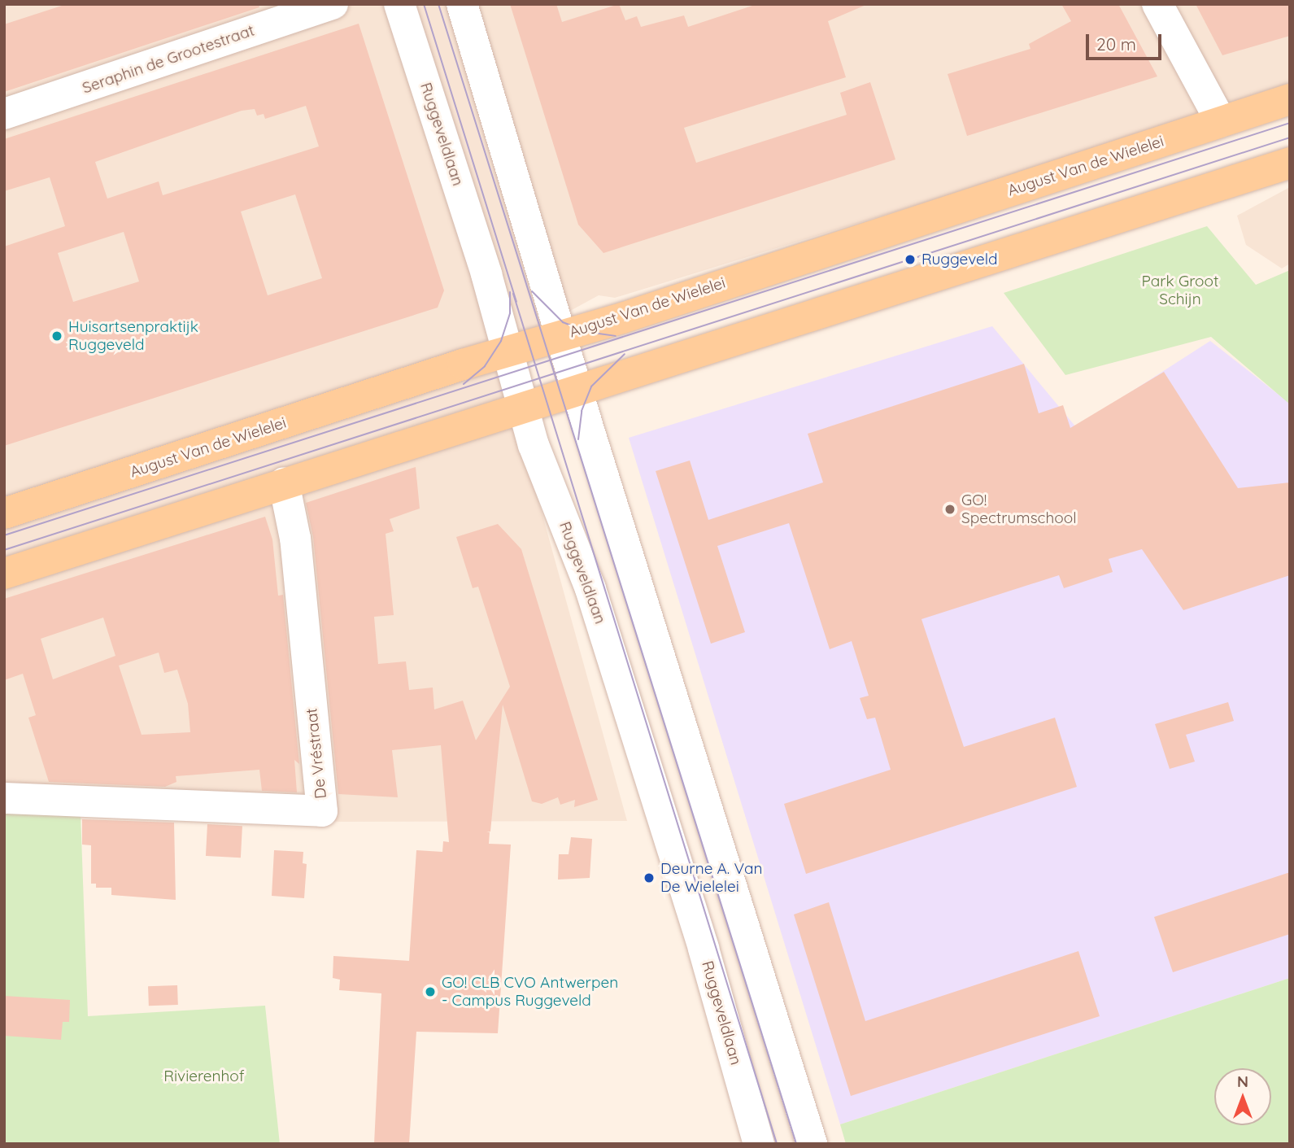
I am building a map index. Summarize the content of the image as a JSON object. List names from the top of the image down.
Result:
{
  "streets": {
    "main road": ["August Van de Wielelei"],
    "street": ["Seraphin de Grootestraat", "Ruggeveldlaan", "De Vréstraat"]
  },
  "crossings": [
    ["Ruggeveldlaan", "August Van de Wielelei"]
  ],
  "parks": ["Park Groot Schijn", "Rivierenhof"],
  "places": [
    "Ruggeveld",
    "Huisartsenpraktijk Ruggeveld",
    "GO! Spectrumschool",
    "Deurne A. Van De Wielelei",
    "GO! CLB CVO Antwerpen - Campus Ruggeveld"
  ],
  "scale_bar": "20 m",
  "north": "top"
}
